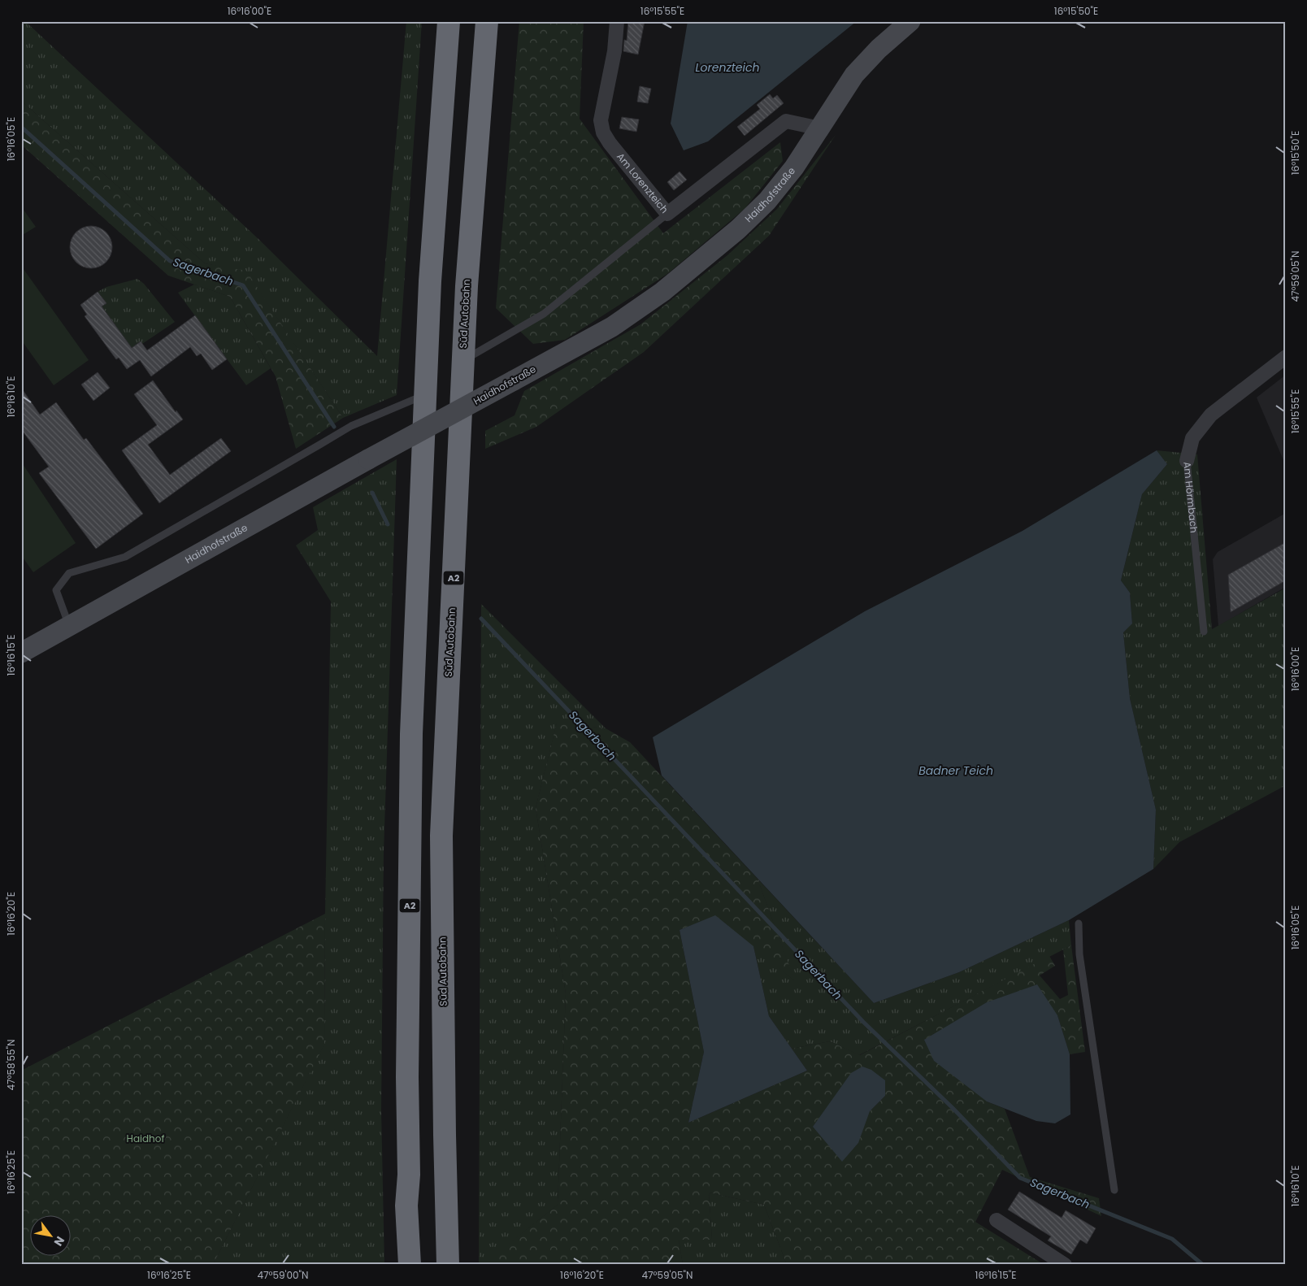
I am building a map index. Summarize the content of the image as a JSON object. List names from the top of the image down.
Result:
{
  "streets": {
    "highway": ["Süd Autobahn", "A2"],
    "street": ["Am Lorenzteich", "Haidhofstraße", "Am Hörmbach"]
  },
  "crossings": [
    ["Am Lorenzteich", "Haidhofstraße"]
  ],
  "water": ["Lorenzteich", "Sagerbach", "Badner Teich"],
  "parks": ["Haidhof"],
  "north": "bottom right",
  "coordinates": [
    "16°16'00\"E",
    "16°15'55\"E",
    "16°15'50\"E",
    "16°16'05\"E",
    "47°59'05\"N",
    "16°16'10\"E",
    "16°16'15\"E",
    "16°16'20\"E",
    "47°58'55\"N",
    "16°16'25\"E",
    "47°59'00\"N"
  ]
}
